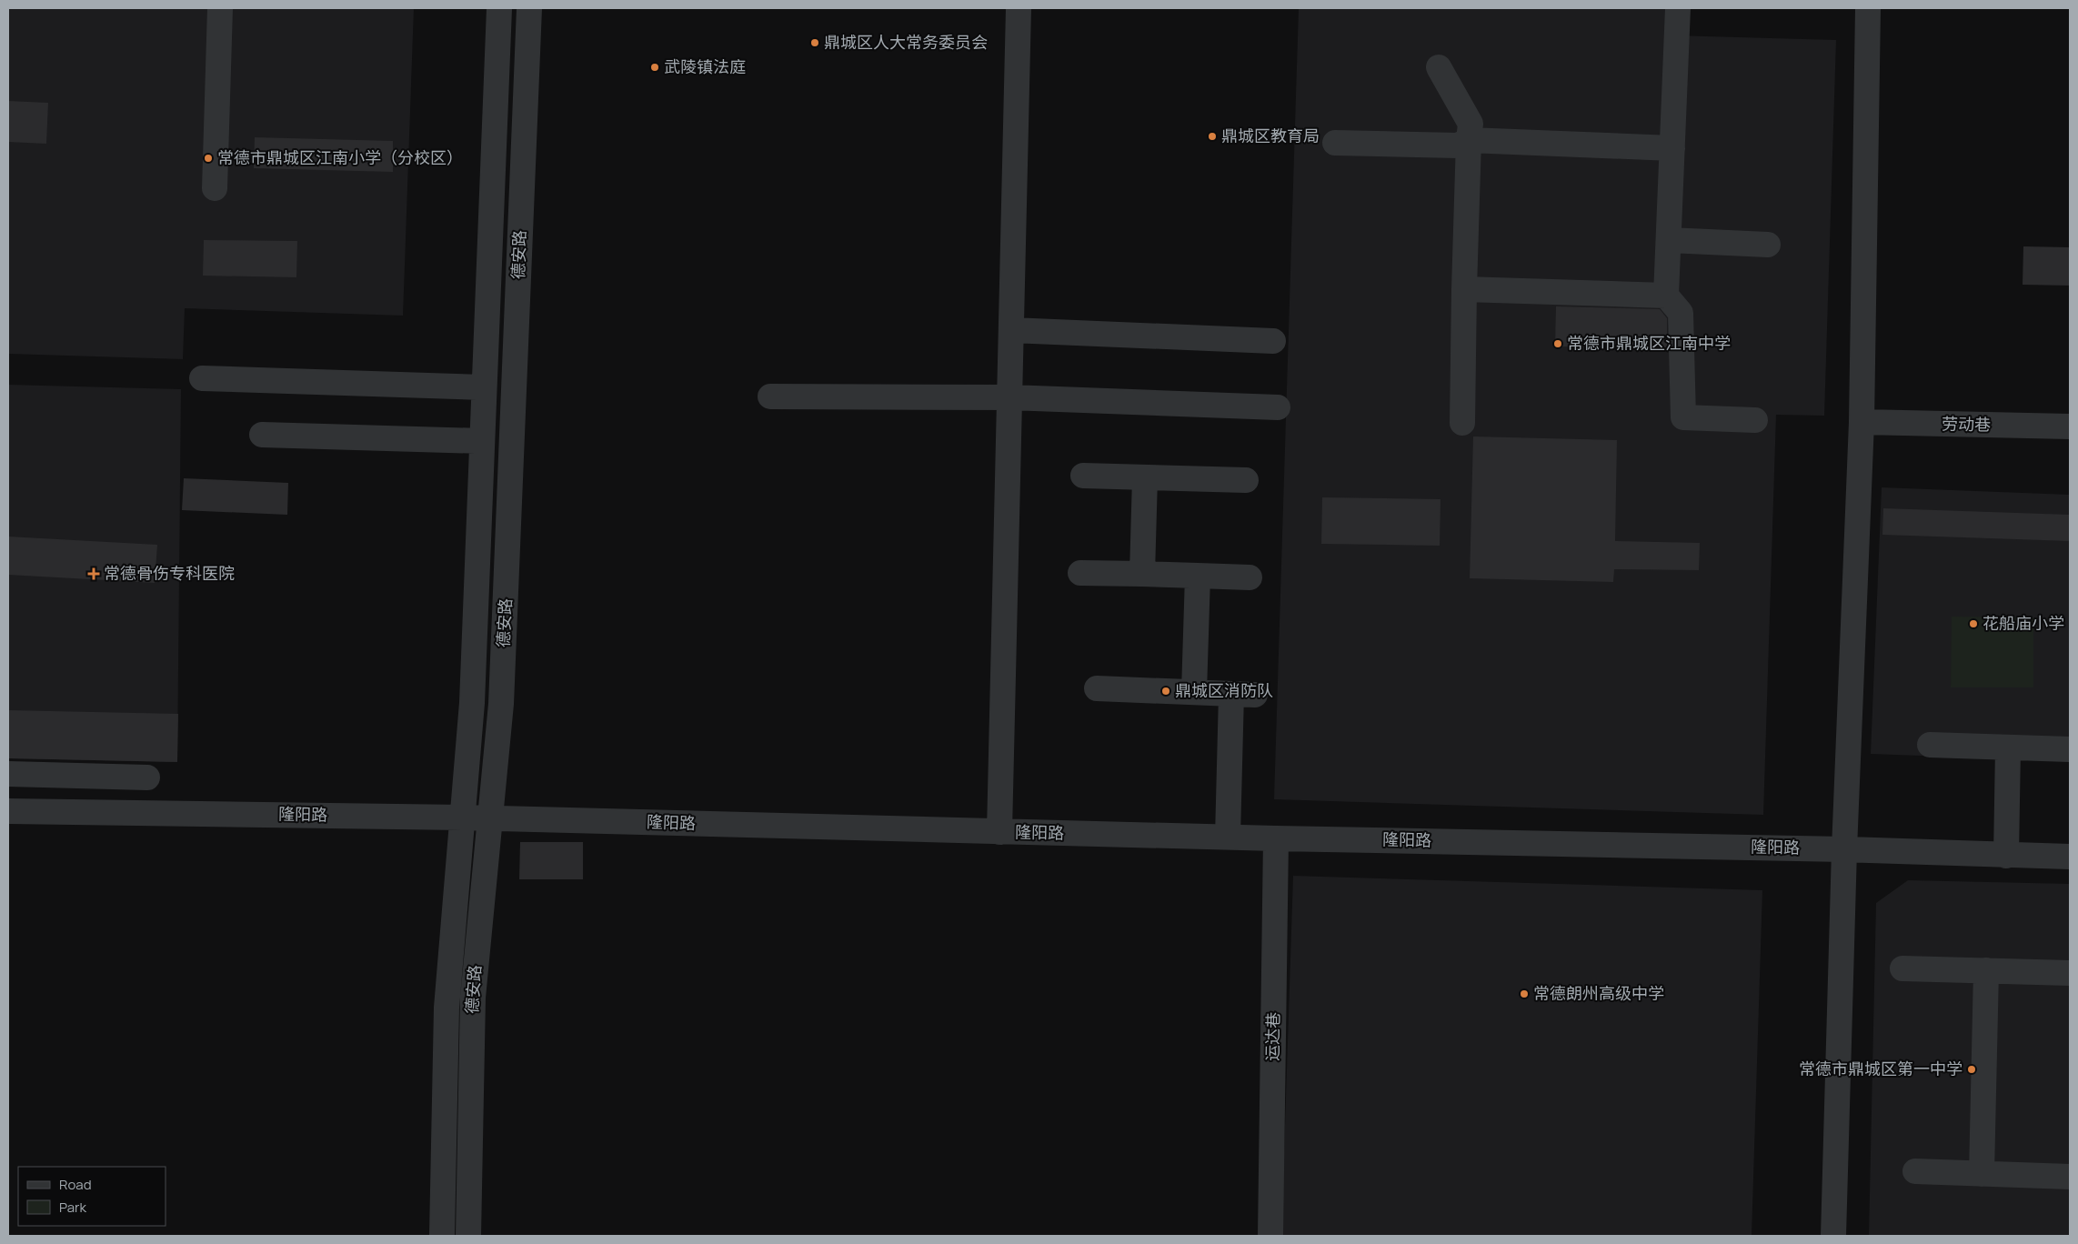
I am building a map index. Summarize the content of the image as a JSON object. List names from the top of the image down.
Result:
{
  "streets": {
    "street": [
      "德安路",
      "劳动巷",
      "隆阳路",
      "运达巷"
    ]
  },
  "crossings": [
    ["德安路", "隆阳路"],
    ["隆阳路", "运达巷"]
  ],
  "places": {
    "other": [
      "鼎城区人大常务委员会",
      "武陵镇法庭",
      "鼎城区教育局",
      "常德市鼎城区江南小学（分校区）",
      "常德市鼎城区江南中学",
      "花船庙小学",
      "鼎城区消防队",
      "常德朗州高级中学",
      "常德市鼎城区第一中学"
    ],
    "health": ["常德骨伤专科医院"]
  },
  "legend": ["Road", "Park"]
}
